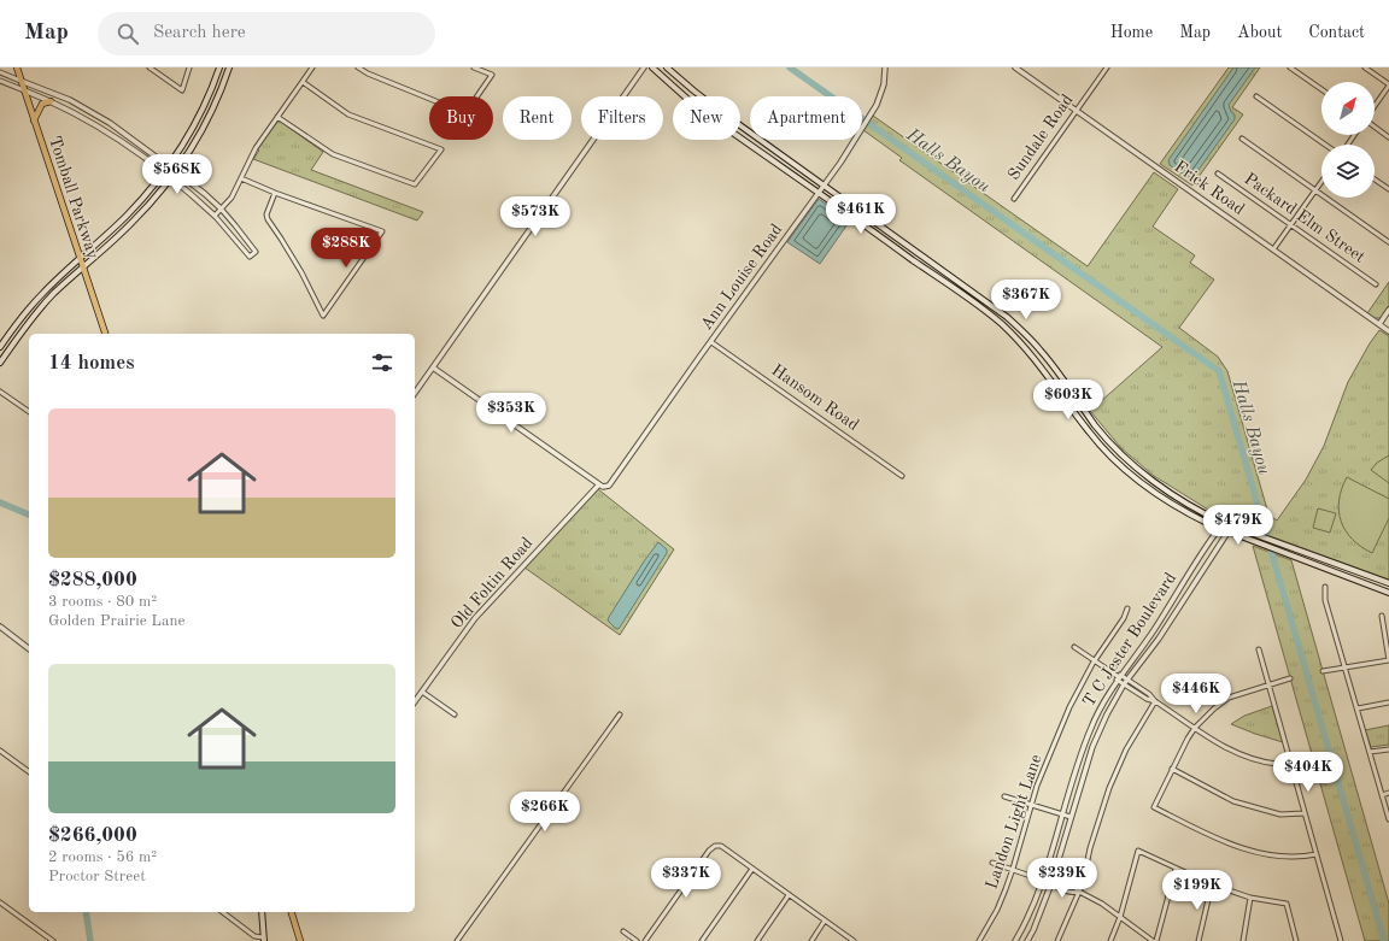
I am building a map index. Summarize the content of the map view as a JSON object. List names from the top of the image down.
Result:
{
  "streets": {
    "main road": ["Tomball Parkway"],
    "street": [
      "Sundale Road",
      "Frick Road",
      "Packard Elm Street",
      "Ann Louise Road",
      "Hansom Road",
      "Old Foltin Road",
      "T C Jester Boulevard",
      "Landon Light Lane"
    ]
  },
  "crossings": [
    ["Sundale Road", "Frick Road"],
    ["Ann Louise Road", "Hansom Road"],
    ["Ann Louise Road", "Old Foltin Road"]
  ],
  "water": ["Halls Bayou"],
  "north": "top right",
  "page": {
    "header": "Map",
    "search": "Search here",
    "nav": [
      "Home",
      "Map",
      "About",
      "Contact"
    ],
    "chip": [
      "Buy",
      "Rent",
      "Filters",
      "New",
      "Apartment"
    ],
    "price": [
      "$568K",
      "$461K",
      "$573K",
      "$288K",
      "$367K",
      "$603K",
      "$353K",
      "$479K",
      "$446K",
      "$404K",
      "$266K",
      "$337K",
      "$239K",
      "$199K"
    ],
    "heading": "14 homes",
    "list": [
      {
        "name": "$288,000",
        "note": "3 rooms · 80 m² · Golden Prairie Lane"
      },
      {
        "name": "$266,000",
        "note": "2 rooms · 56 m² · Proctor Street"
      }
    ]
  }
}
